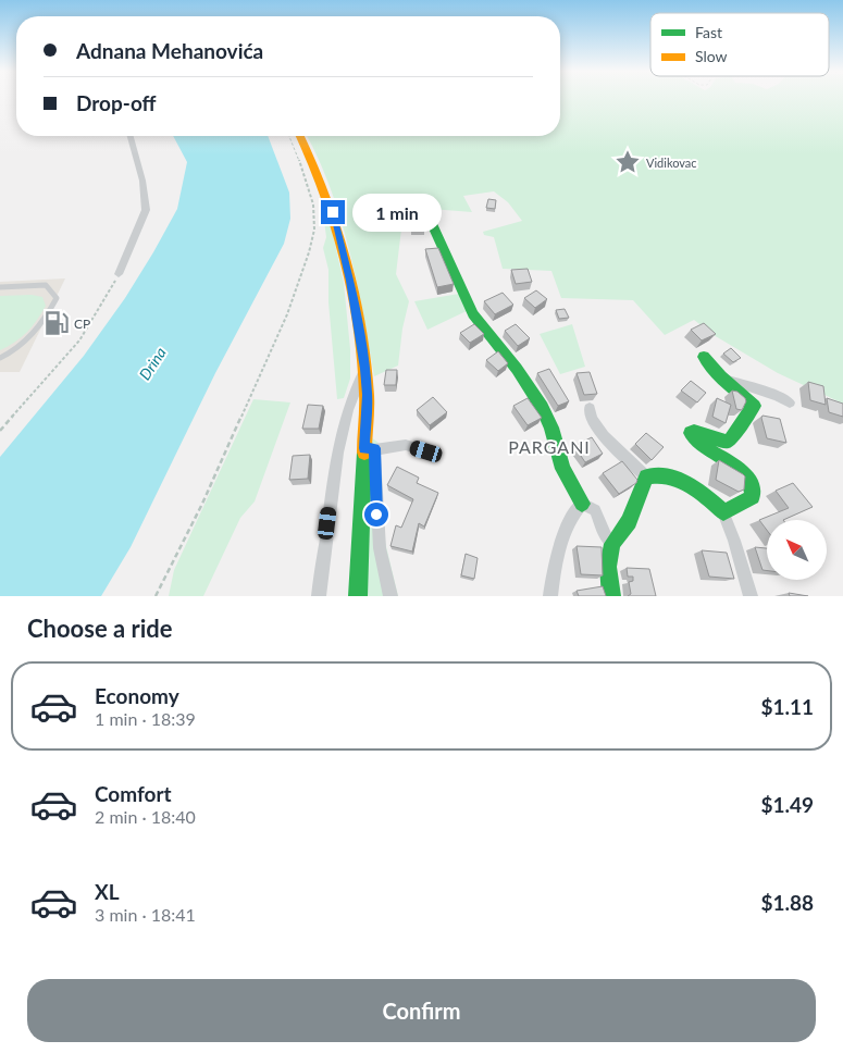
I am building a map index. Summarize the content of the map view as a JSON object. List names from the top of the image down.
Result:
{
  "districts": ["PARGANI"],
  "water": ["Drina"],
  "places": {
    "place": ["Vidikovac"],
    "fuel station": ["CP"]
  },
  "legend": ["Fast", "Slow"],
  "north": "top left",
  "page": {
    "banner": ["Adnana Mehanovića", "Drop-off"],
    "bubble": "1 min",
    "heading": "Choose a ride",
    "list": [
      {
        "name": "Economy",
        "note": "1 min · 18:39",
        "value": "$1.11"
      },
      {
        "name": "Comfort",
        "note": "2 min · 18:40",
        "value": "$1.49"
      },
      {
        "name": "XL",
        "note": "3 min · 18:41",
        "value": "$1.88"
      }
    ],
    "buttons": "Confirm"
  }
}
